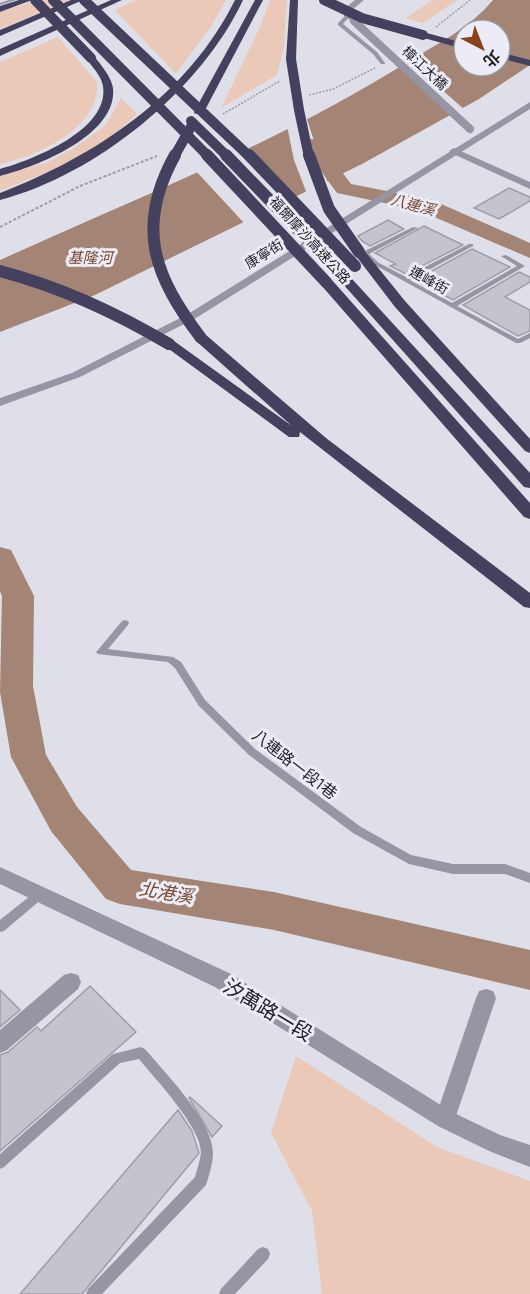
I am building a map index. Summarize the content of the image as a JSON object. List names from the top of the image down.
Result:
{
  "streets": {
    "highway": ["福爾摩沙高速公路"],
    "street": ["樟江大橋", "康寧街", "汐萬路一段"],
    "lane": ["連峰街", "八連路一段1巷"]
  },
  "crossings": [
    ["樟江大橋", "康寧街"],
    ["康寧街", "連峰街"]
  ],
  "water": ["八連溪", "基隆河", "北港溪"],
  "north": "bottom right"
}
